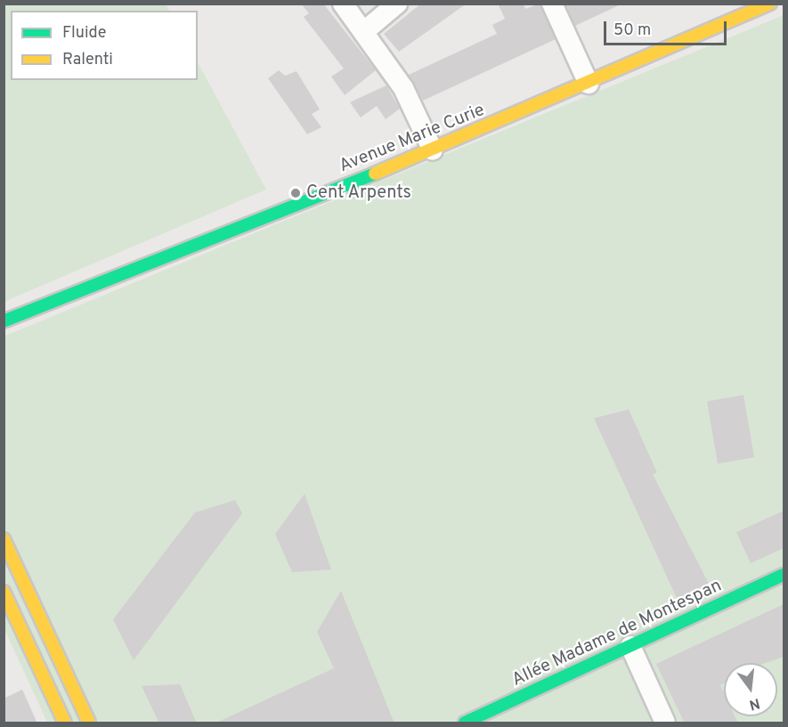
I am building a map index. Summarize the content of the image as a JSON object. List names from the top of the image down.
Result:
{
  "streets": {
    "main road": ["Avenue Marie Curie", "Allée Madame de Montespan"]
  },
  "places": ["Cent Arpents"],
  "legend": ["Fluide", "Ralenti"],
  "scale_bar": "50 m",
  "north": "bottom"
}
